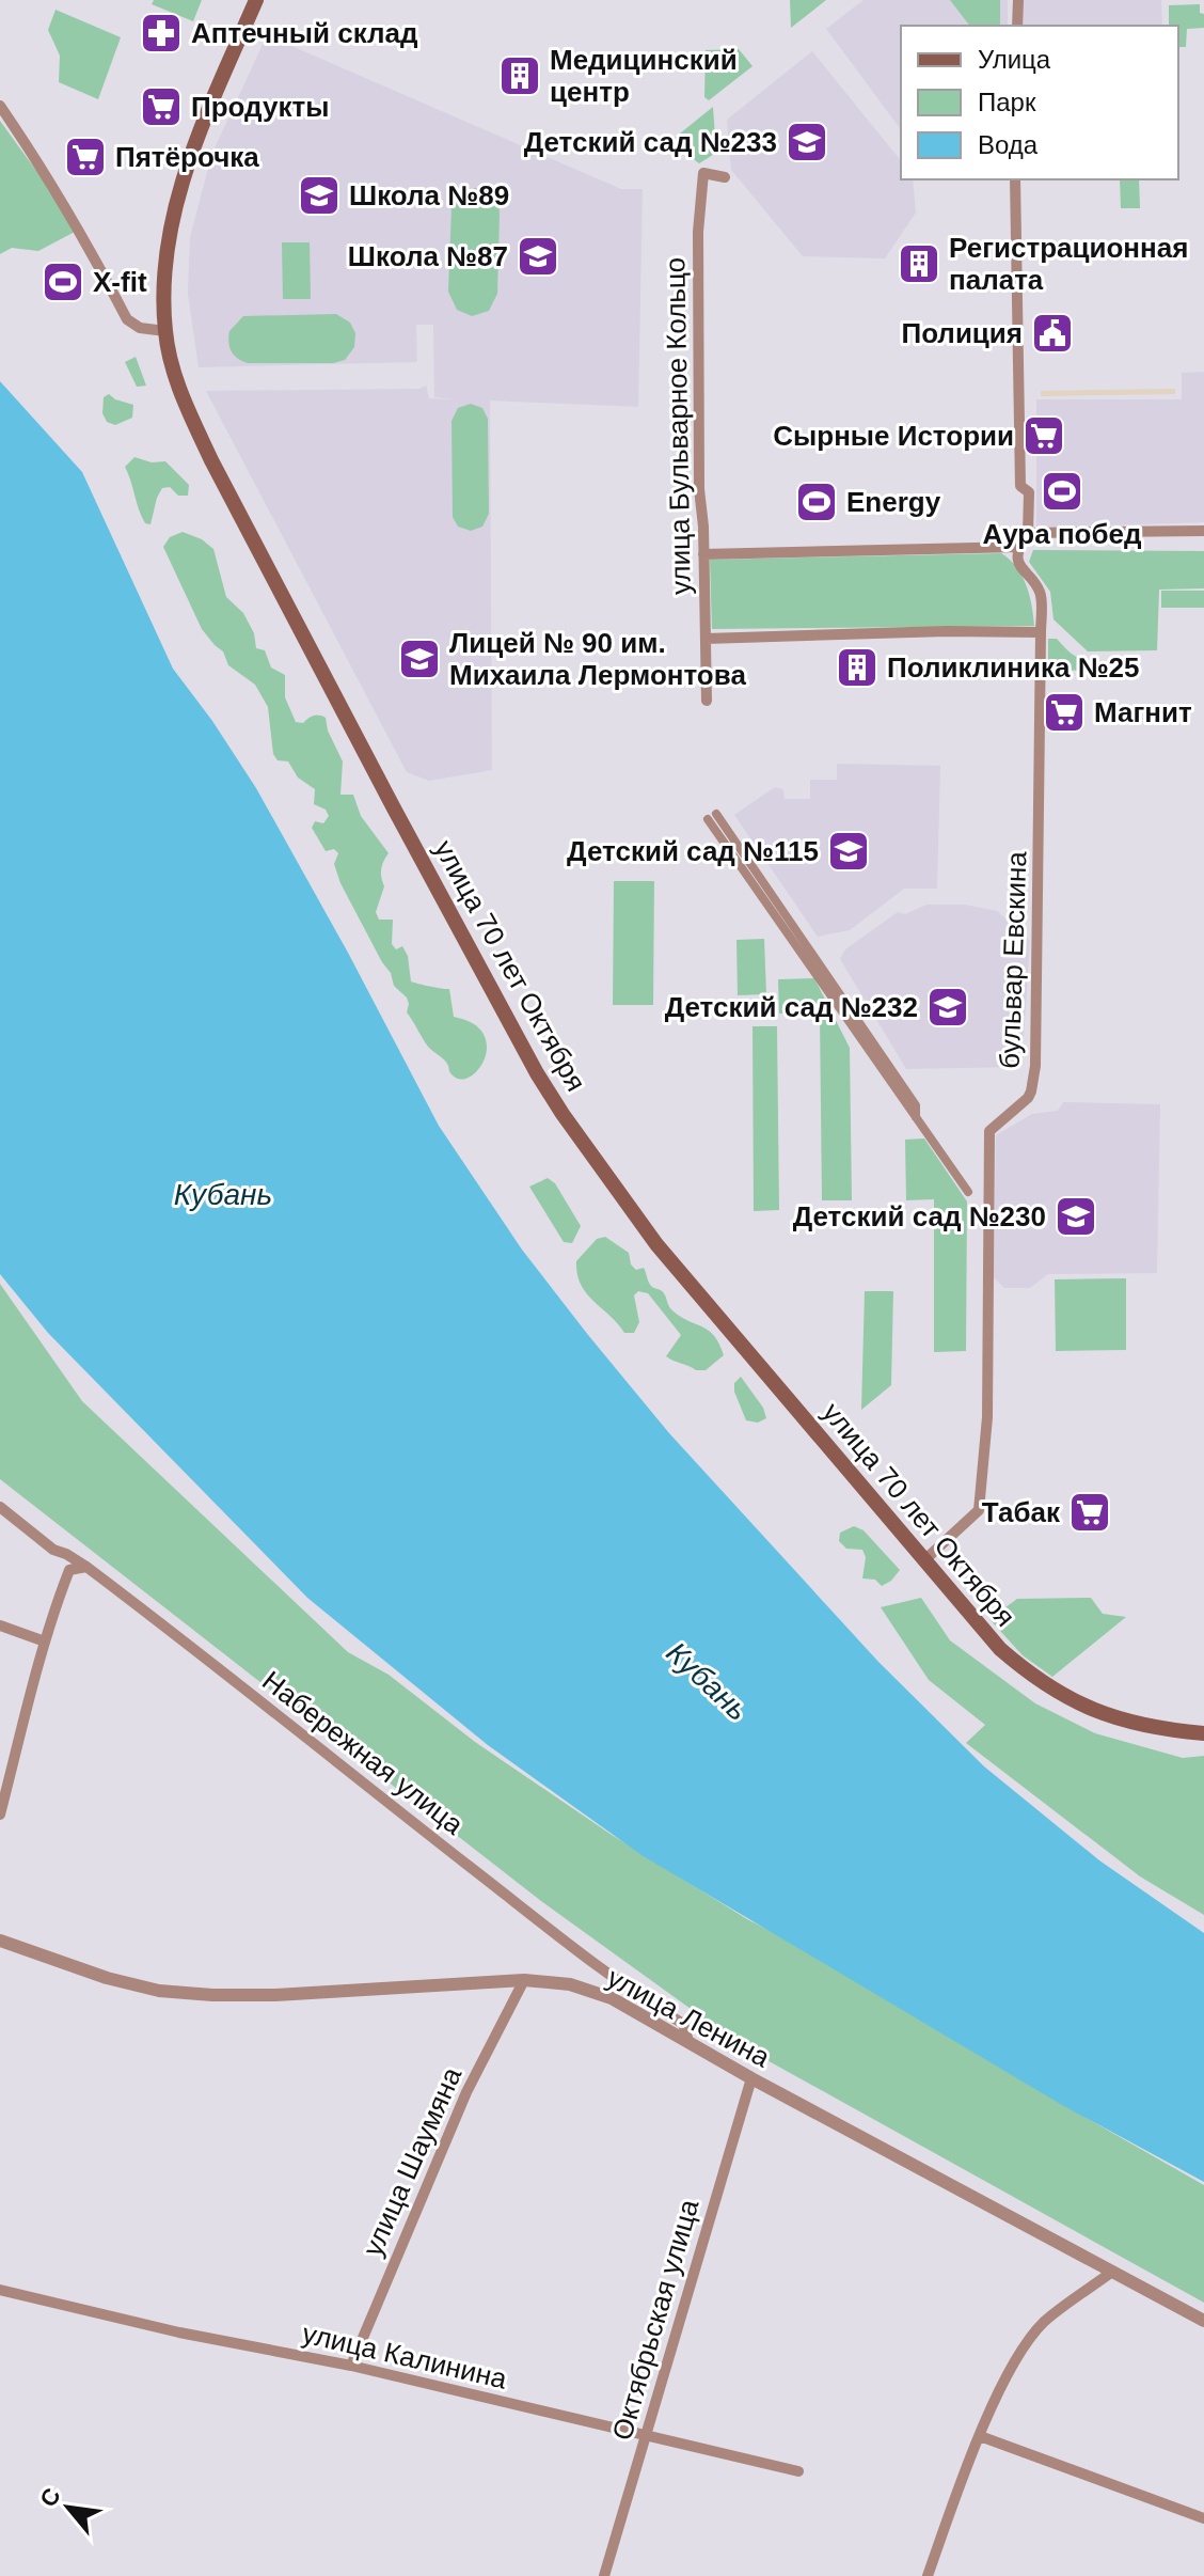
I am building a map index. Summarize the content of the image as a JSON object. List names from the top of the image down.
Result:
{
  "streets": {
    "main road": ["улица 70 лет Октября"],
    "street": [
      "улица Бульварное Кольцо",
      "бульвар Евскина",
      "Набережная улица",
      "улица Ленина",
      "улица Шаумяна",
      "Октябрьская улица",
      "улица Калинина"
    ]
  },
  "crossings": [
    ["бульвар Евскина", "улица 70 лет Октября"],
    ["Набережная улица", "улица Ленина"],
    ["улица Ленина", "улица Шаумяна"],
    ["улица Ленина", "Октябрьская улица"],
    ["улица Шаумяна", "улица Калинина"],
    ["Октябрьская улица", "улица Калинина"]
  ],
  "water": ["Кубань"],
  "places": {
    "pharmacy": ["Аптечный склад"],
    "building": ["Медицинский центр", "Регистрационная палата", "Поликлиника №25"],
    "supermarket": [
      "Продукты",
      "Пятёрочка",
      "Сырные Истории",
      "Магнит",
      "Табак"
    ],
    "school or university": [
      "Детский сад №233",
      "Школа №89",
      "Школа №87",
      "Лицей № 90 им. Михаила Лермонтова",
      "Детский сад №115",
      "Детский сад №232",
      "Детский сад №230"
    ],
    "sports": ["X-fit", "Аура побед", "Energy"],
    "public building": ["Полиция"]
  },
  "legend": ["Улица", "Парк", "Вода"],
  "north": "top left"
}
